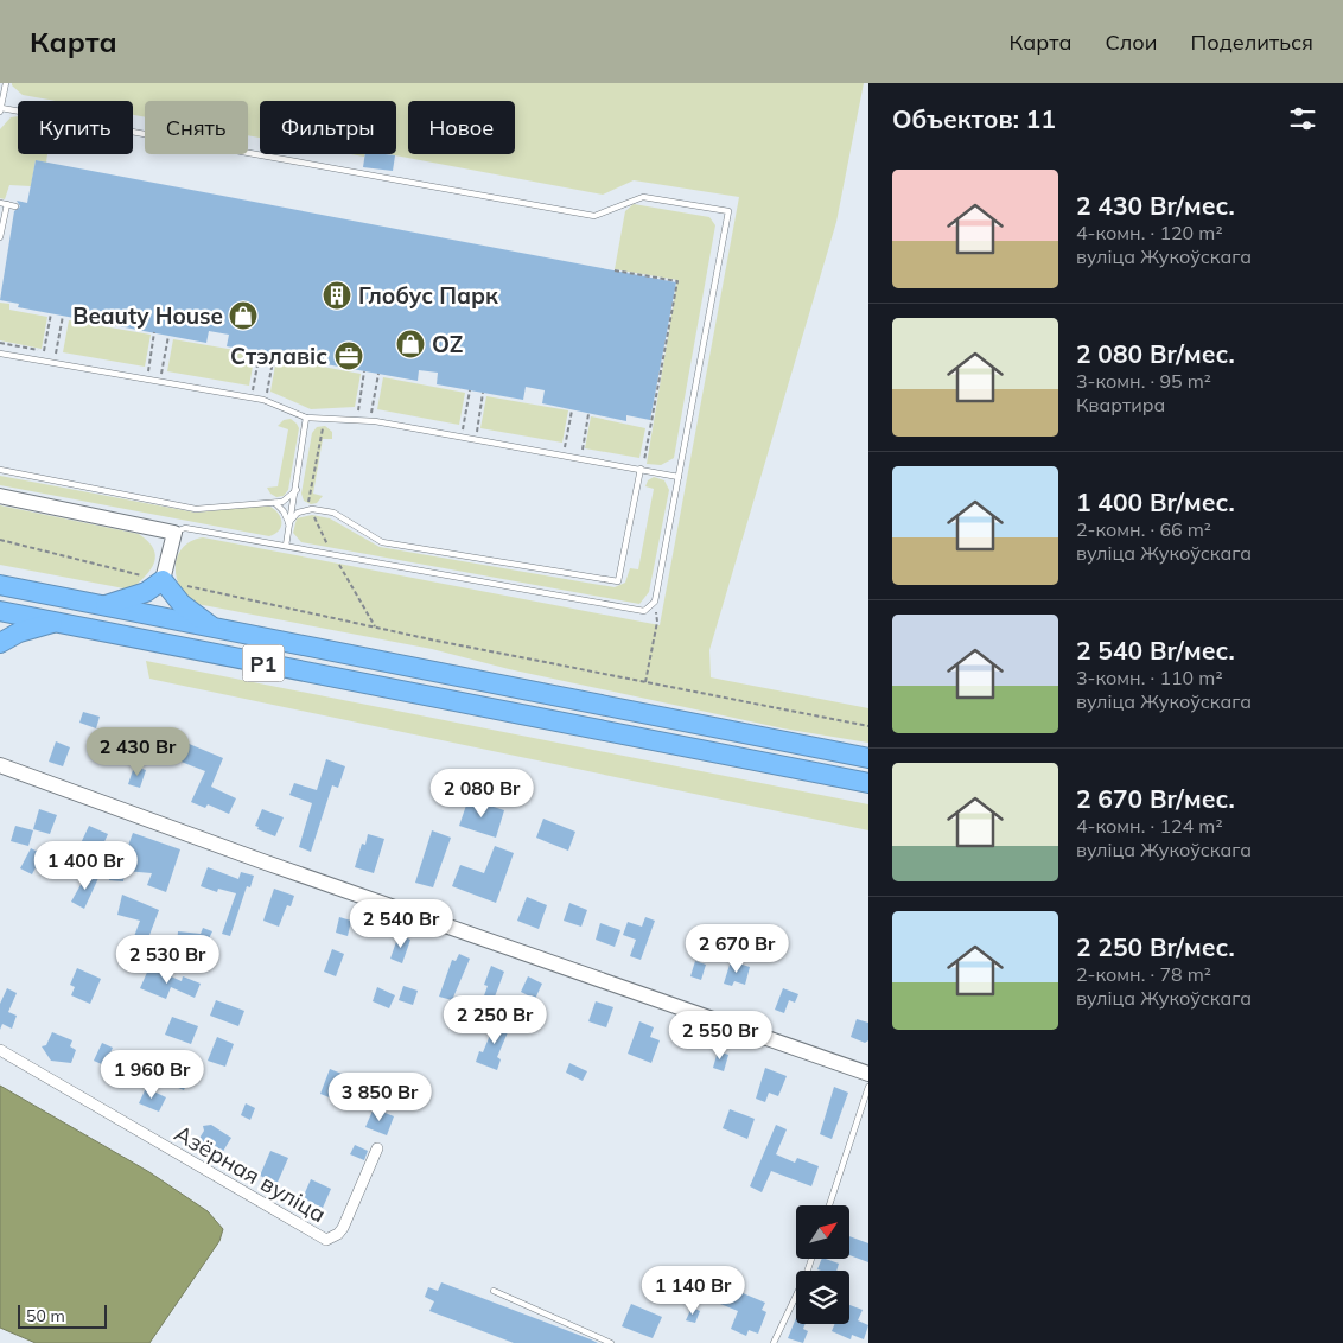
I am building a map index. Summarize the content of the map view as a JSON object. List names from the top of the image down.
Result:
{
  "streets": {
    "highway": ["Р1"],
    "street": ["Азёрная вуліца"]
  },
  "places": {
    "building": ["Глобус Парк"],
    "shop": ["Beauty House", "OZ"],
    "office": ["Стэлавіс"]
  },
  "scale_bar": "50 m",
  "north": "top right",
  "page": {
    "header": "Карта",
    "nav": ["Карта", "Слои", "Поделиться"],
    "heading": "Объектов: 11",
    "chip": [
      "Купить",
      "Снять",
      "Фильтры",
      "Новое"
    ],
    "list": [
      {
        "name": "2 430 Br/мес.",
        "note": "4-комн. · 120 m² · вуліца Жукоўскага"
      },
      {
        "name": "2 080 Br/мес.",
        "note": "3-комн. · 95 m² · Квартира"
      },
      {
        "name": "1 400 Br/мес.",
        "note": "2-комн. · 66 m² · вуліца Жукоўскага"
      },
      {
        "name": "2 540 Br/мес.",
        "note": "3-комн. · 110 m² · вуліца Жукоўскага"
      },
      {
        "name": "2 670 Br/мес.",
        "note": "4-комн. · 124 m² · вуліца Жукоўскага"
      },
      {
        "name": "2 250 Br/мес.",
        "note": "2-комн. · 78 m² · вуліца Жукоўскага"
      }
    ],
    "price": [
      "2 430 Br",
      "2 080 Br",
      "1 400 Br",
      "2 540 Br",
      "2 670 Br",
      "2 530 Br",
      "2 250 Br",
      "2 550 Br",
      "1 960 Br",
      "3 850 Br",
      "1 140 Br"
    ],
    "scale": "50 m"
  }
}
